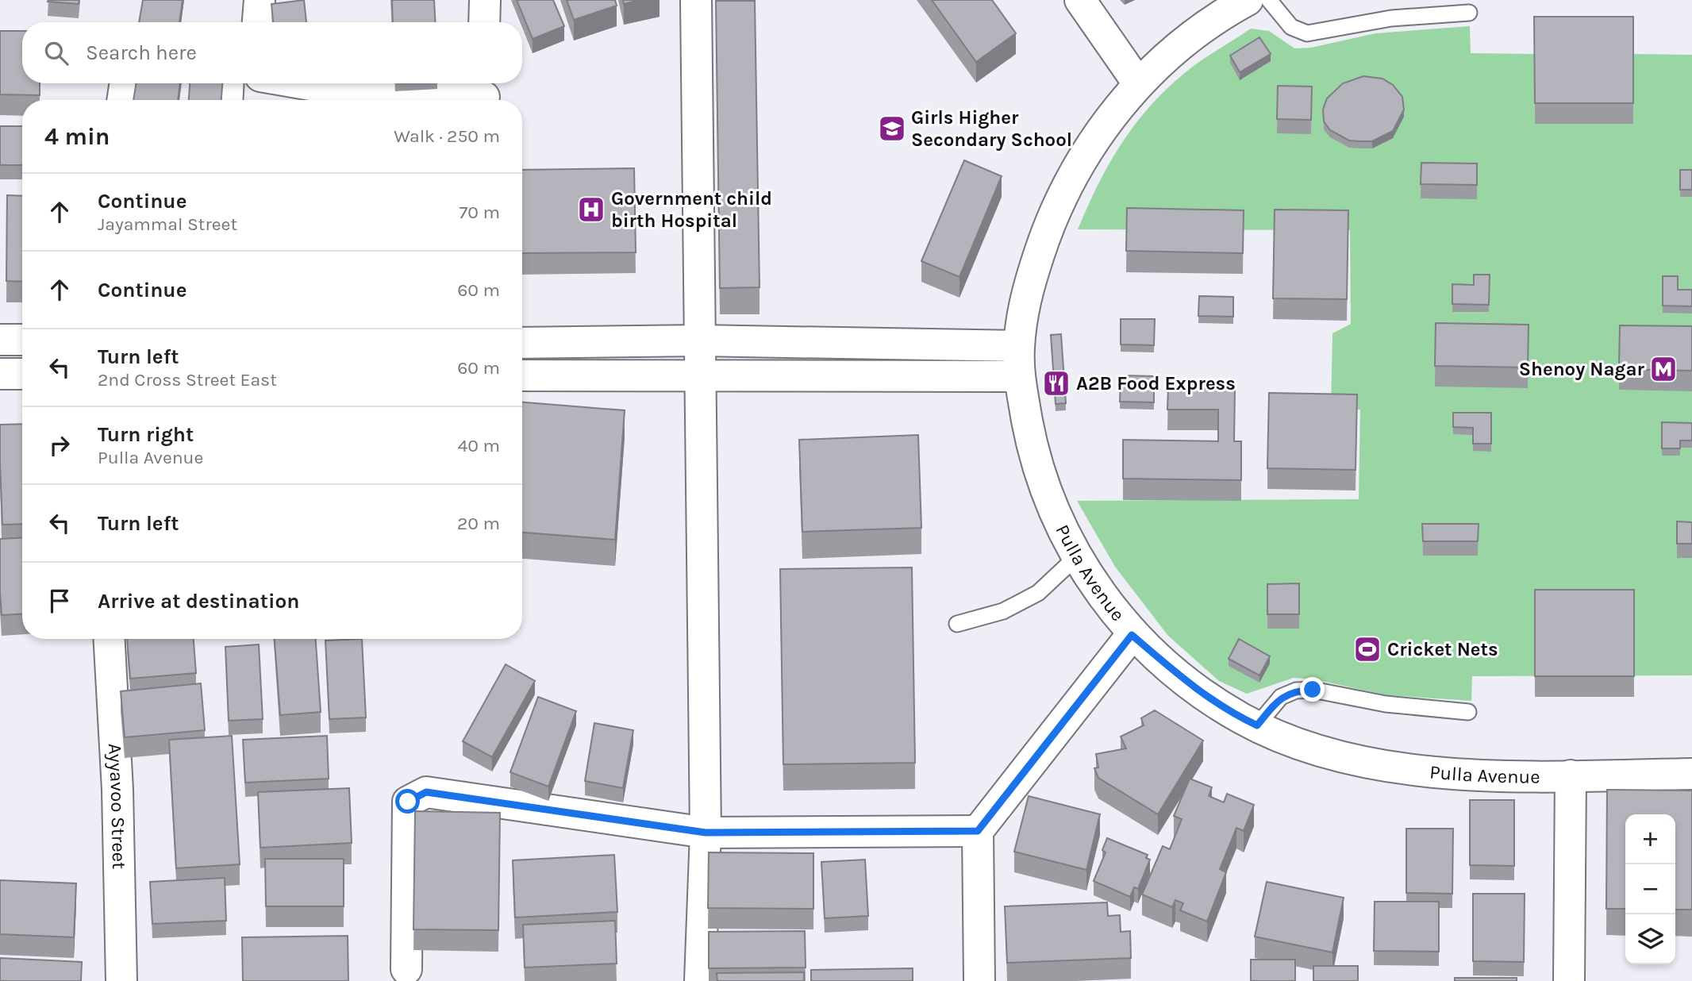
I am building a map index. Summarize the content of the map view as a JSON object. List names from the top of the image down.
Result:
{
  "streets": {
    "street": ["Pulla Avenue", "Ayyavoo Street"]
  },
  "places": {
    "school or university": ["Girls Higher Secondary School"],
    "hospital": ["Government child birth Hospital"],
    "metro station": ["Shenoy Nagar"],
    "restaurant": ["A2B Food Express"],
    "sports": ["Cricket Nets"]
  },
  "page": {
    "search": "Search here",
    "heading": ["4 min", "Walk · 250 m"],
    "list": [
      ["Continue", "Jayammal Street", "70 m"],
      ["Continue", "60 m"],
      ["Turn left", "2nd Cross Street East", "60 m"],
      ["Turn right", "Pulla Avenue", "40 m"],
      ["Turn left", "20 m"],
      "Arrive at destination"
    ],
    "map_buttons": ["+", "−"]
  }
}
